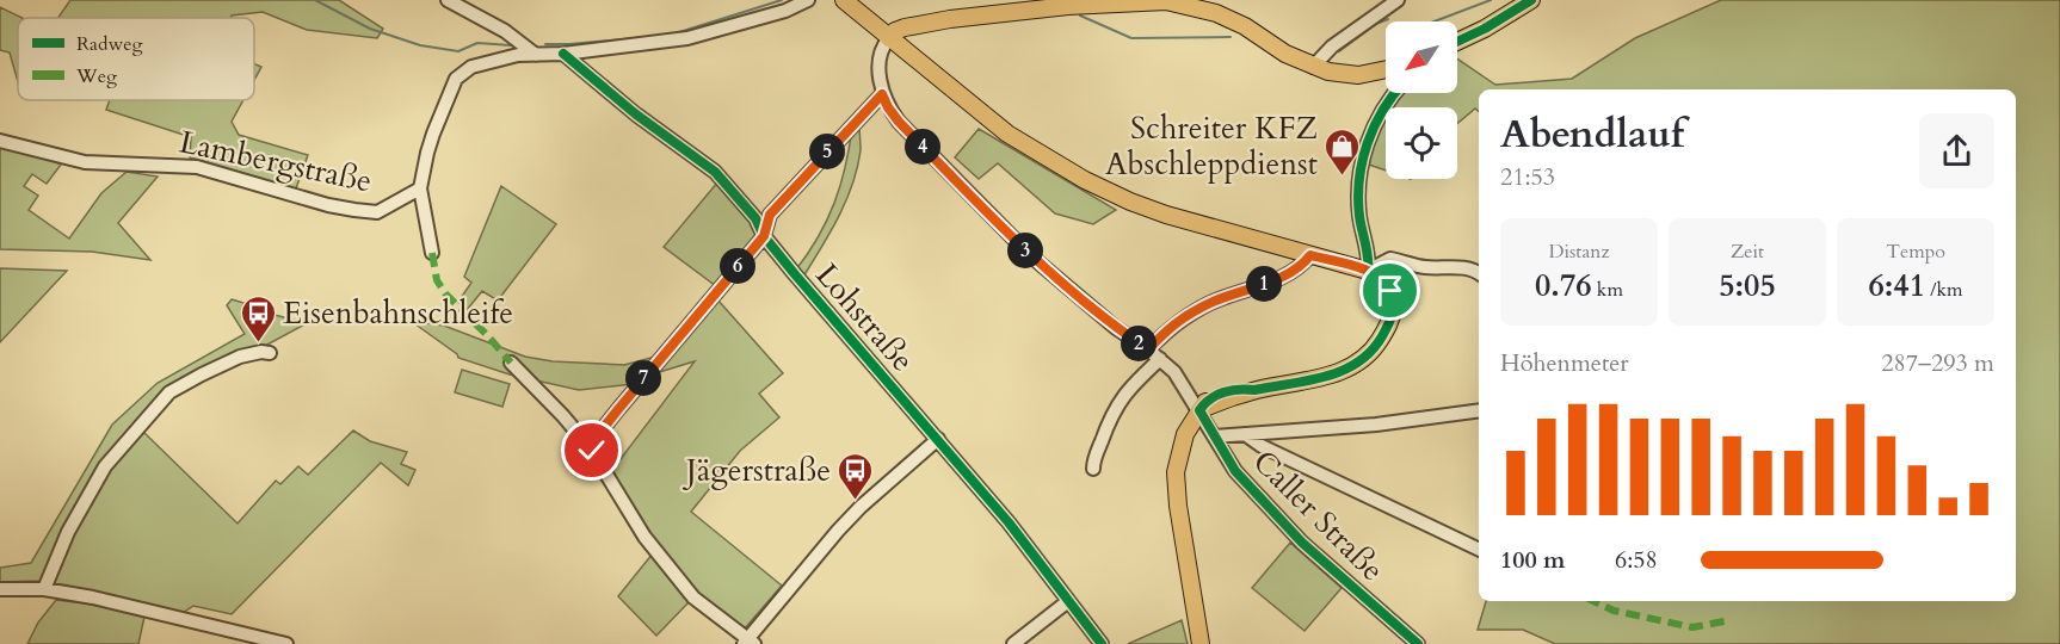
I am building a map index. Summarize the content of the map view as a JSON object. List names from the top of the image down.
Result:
{
  "streets": {
    "street": ["Lambergstraße", "Lohstraße", "Caller Straße"]
  },
  "places": {
    "shop": ["Schreiter KFZ Abschleppdienst"],
    "bus stop": ["Eisenbahnschleife", "Jägerstraße"]
  },
  "legend": ["Radweg", "Weg"],
  "north": "bottom left",
  "page": {
    "heading": ["Abendlauf", "21:53"],
    "pins": [
      "4",
      "5",
      "3",
      "6",
      "1",
      "2",
      "7"
    ],
    "stats": [
      ["Distanz", "0.76 km"],
      ["Zeit", "5:05"],
      ["Tempo", "6:41 /km"]
    ],
    "chart": ["Höhenmeter", "287–293 m"],
    "list": [
      {
        "name": "100 m",
        "note": "6:58"
      }
    ]
  }
}
